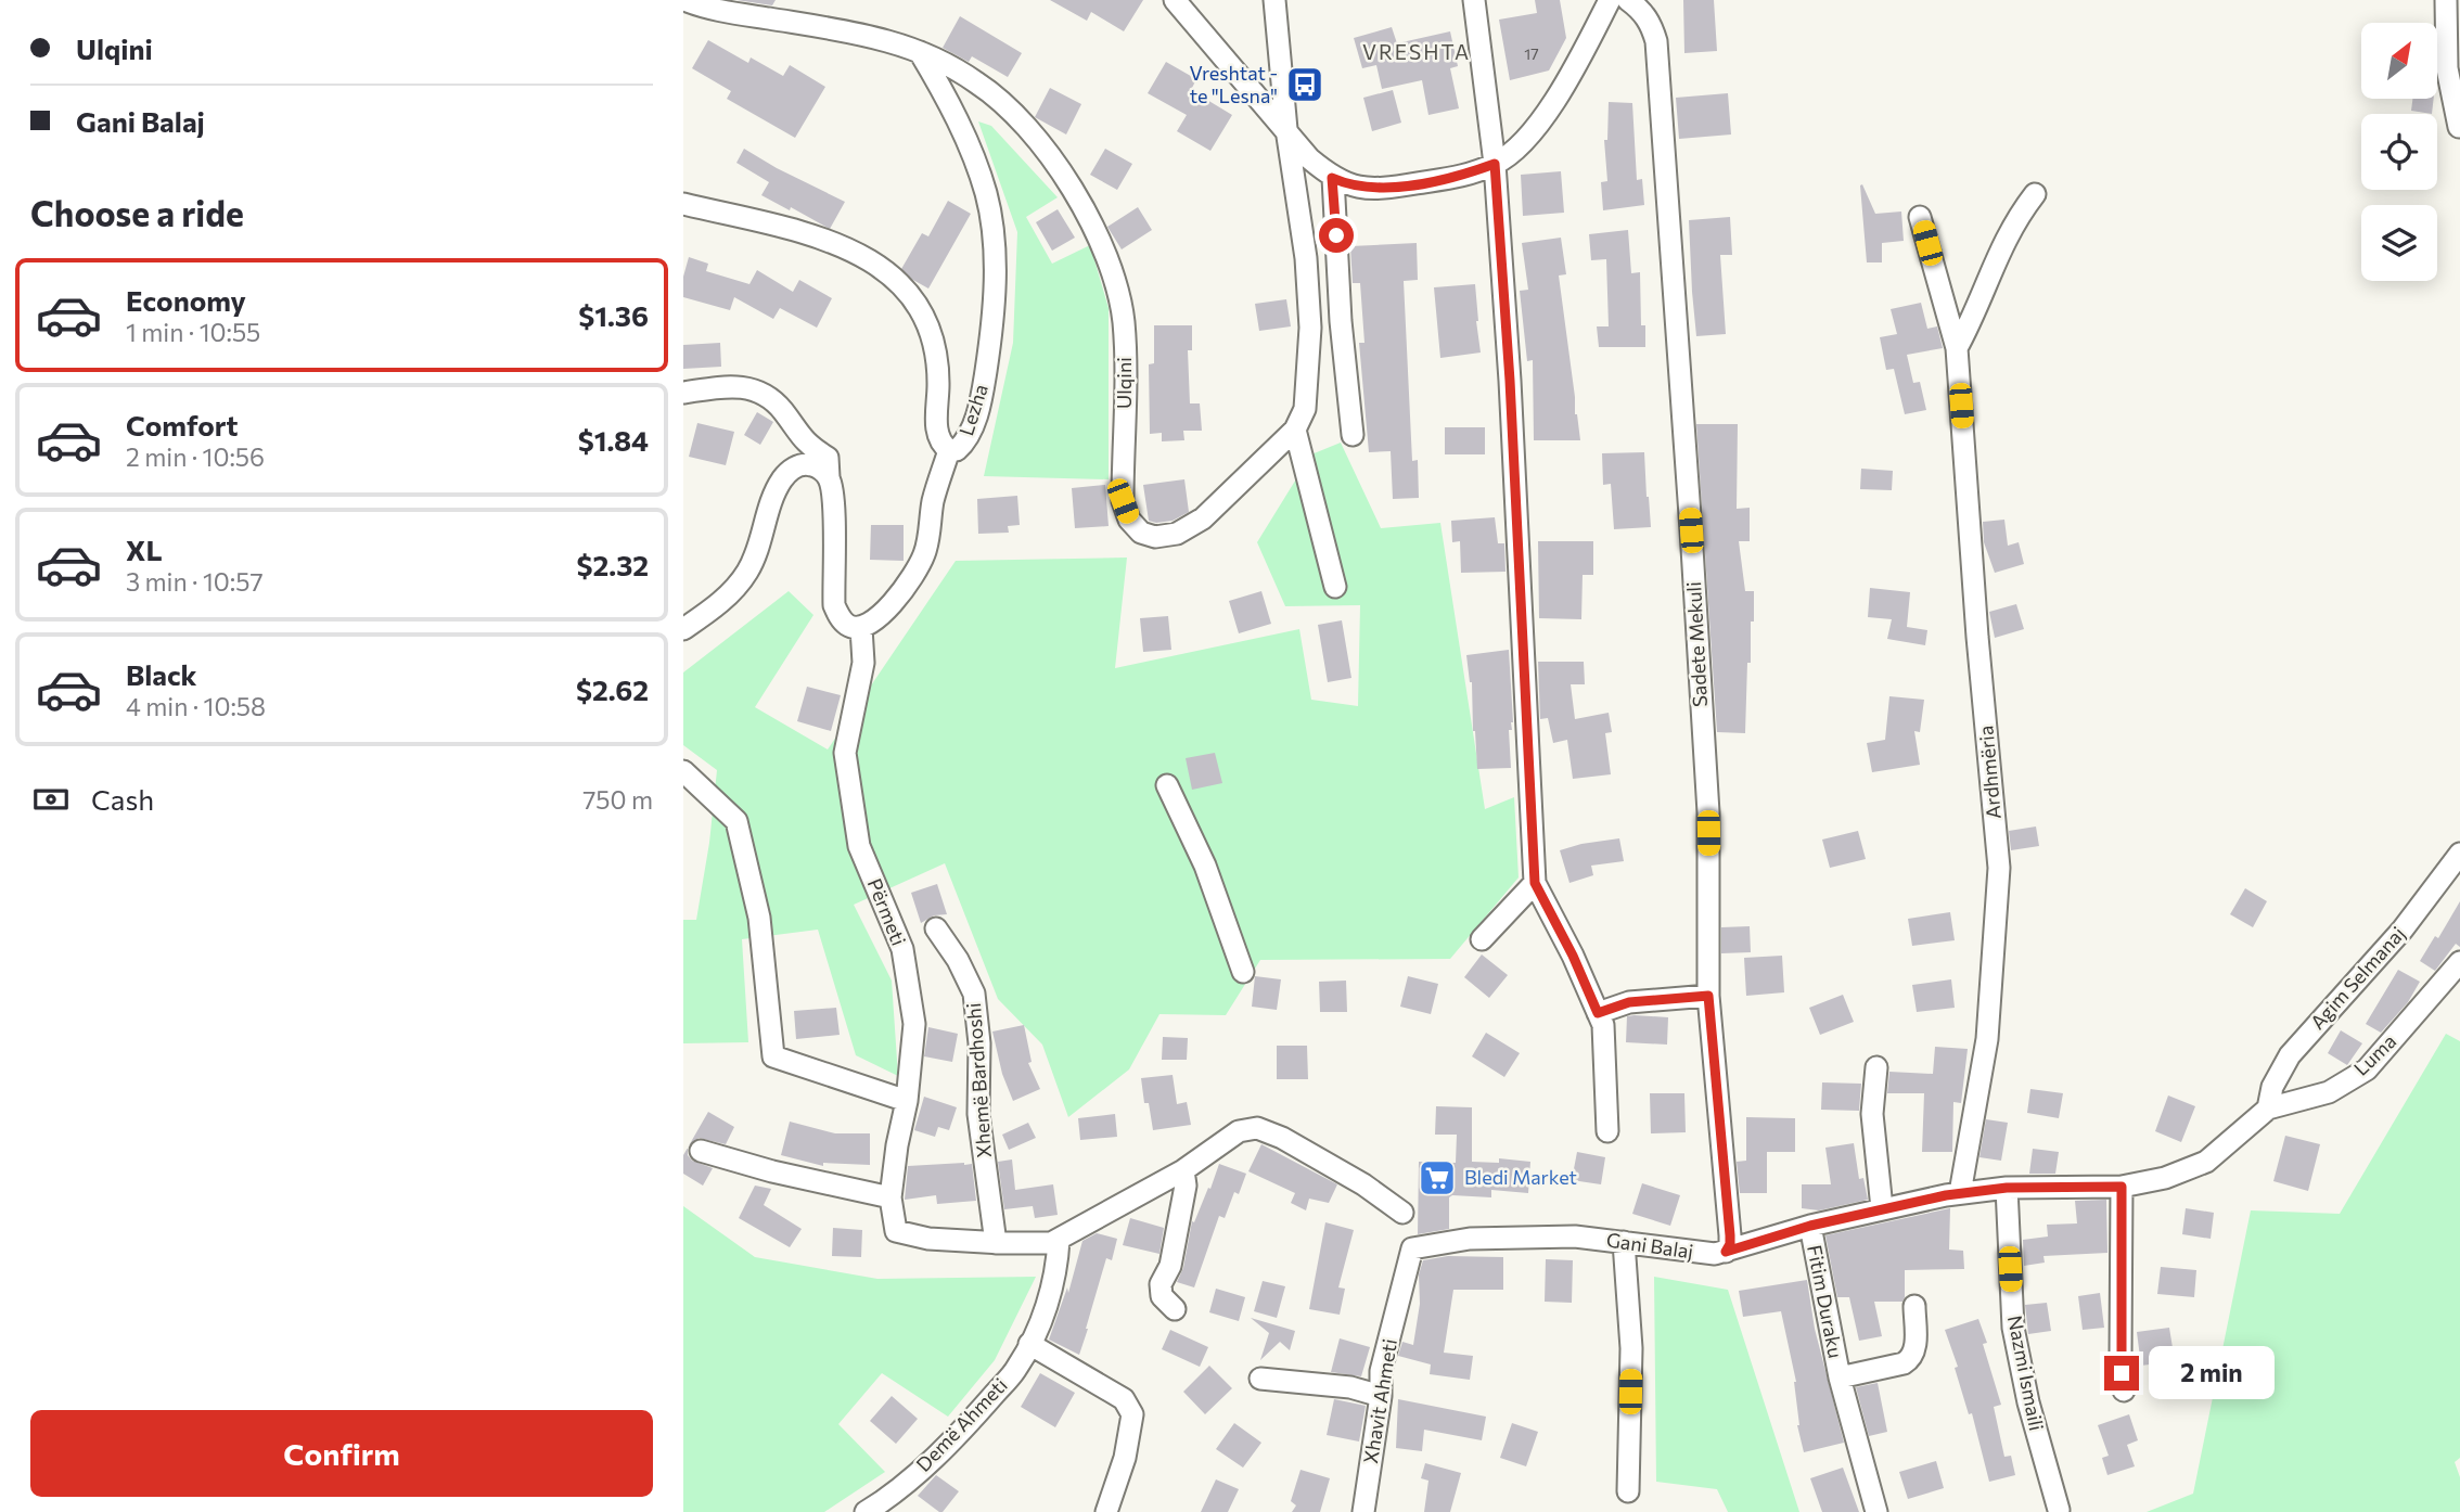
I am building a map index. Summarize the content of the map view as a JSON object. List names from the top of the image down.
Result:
{
  "streets": {
    "street": [
      "Ulqini",
      "Lezha",
      "Sadete Mekuli",
      "Ardhmëria",
      "Përmeti",
      "Agim Selmanaj",
      "Luma",
      "Xhemë Bardhoshi",
      "Gani Balaj",
      "Fitim Duraku",
      "Nazmi Ismaili",
      "Xhavit Ahmeti",
      "Demë Ahmeti"
    ]
  },
  "crossings": [
    ["Ulqini", "Lezha"],
    ["Sadete Mekuli", "Gani Balaj"],
    ["Ardhmëria", "Gani Balaj"],
    ["Përmeti", "Xhemë Bardhoshi"],
    ["Përmeti", "Demë Ahmeti"],
    ["Agim Selmanaj", "Luma"],
    ["Agim Selmanaj", "Gani Balaj"],
    ["Luma", "Gani Balaj"],
    ["Gani Balaj", "Fitim Duraku"],
    ["Gani Balaj", "Nazmi Ismaili"],
    ["Gani Balaj", "Xhavit Ahmeti"]
  ],
  "districts": ["VRESHTA"],
  "places": {
    "bus stop": ["Vreshtat - te \"Lesna\""],
    "supermarket": ["Bledi Market"]
  },
  "house_numbers": ["17"],
  "north": "top right",
  "page": {
    "banner": ["Ulqini", "Gani Balaj"],
    "heading": "Choose a ride",
    "list": [
      {
        "name": "Economy",
        "note": "1 min · 10:55",
        "value": "$1.36"
      },
      {
        "name": "Comfort",
        "note": "2 min · 10:56",
        "value": "$1.84"
      },
      {
        "name": "XL",
        "note": "3 min · 10:57",
        "value": "$2.32"
      },
      {
        "name": "Black",
        "note": "4 min · 10:58",
        "value": "$2.62"
      }
    ],
    "pay": ["Cash", "750 m"],
    "bubble": "2 min",
    "buttons": "Confirm"
  }
}
